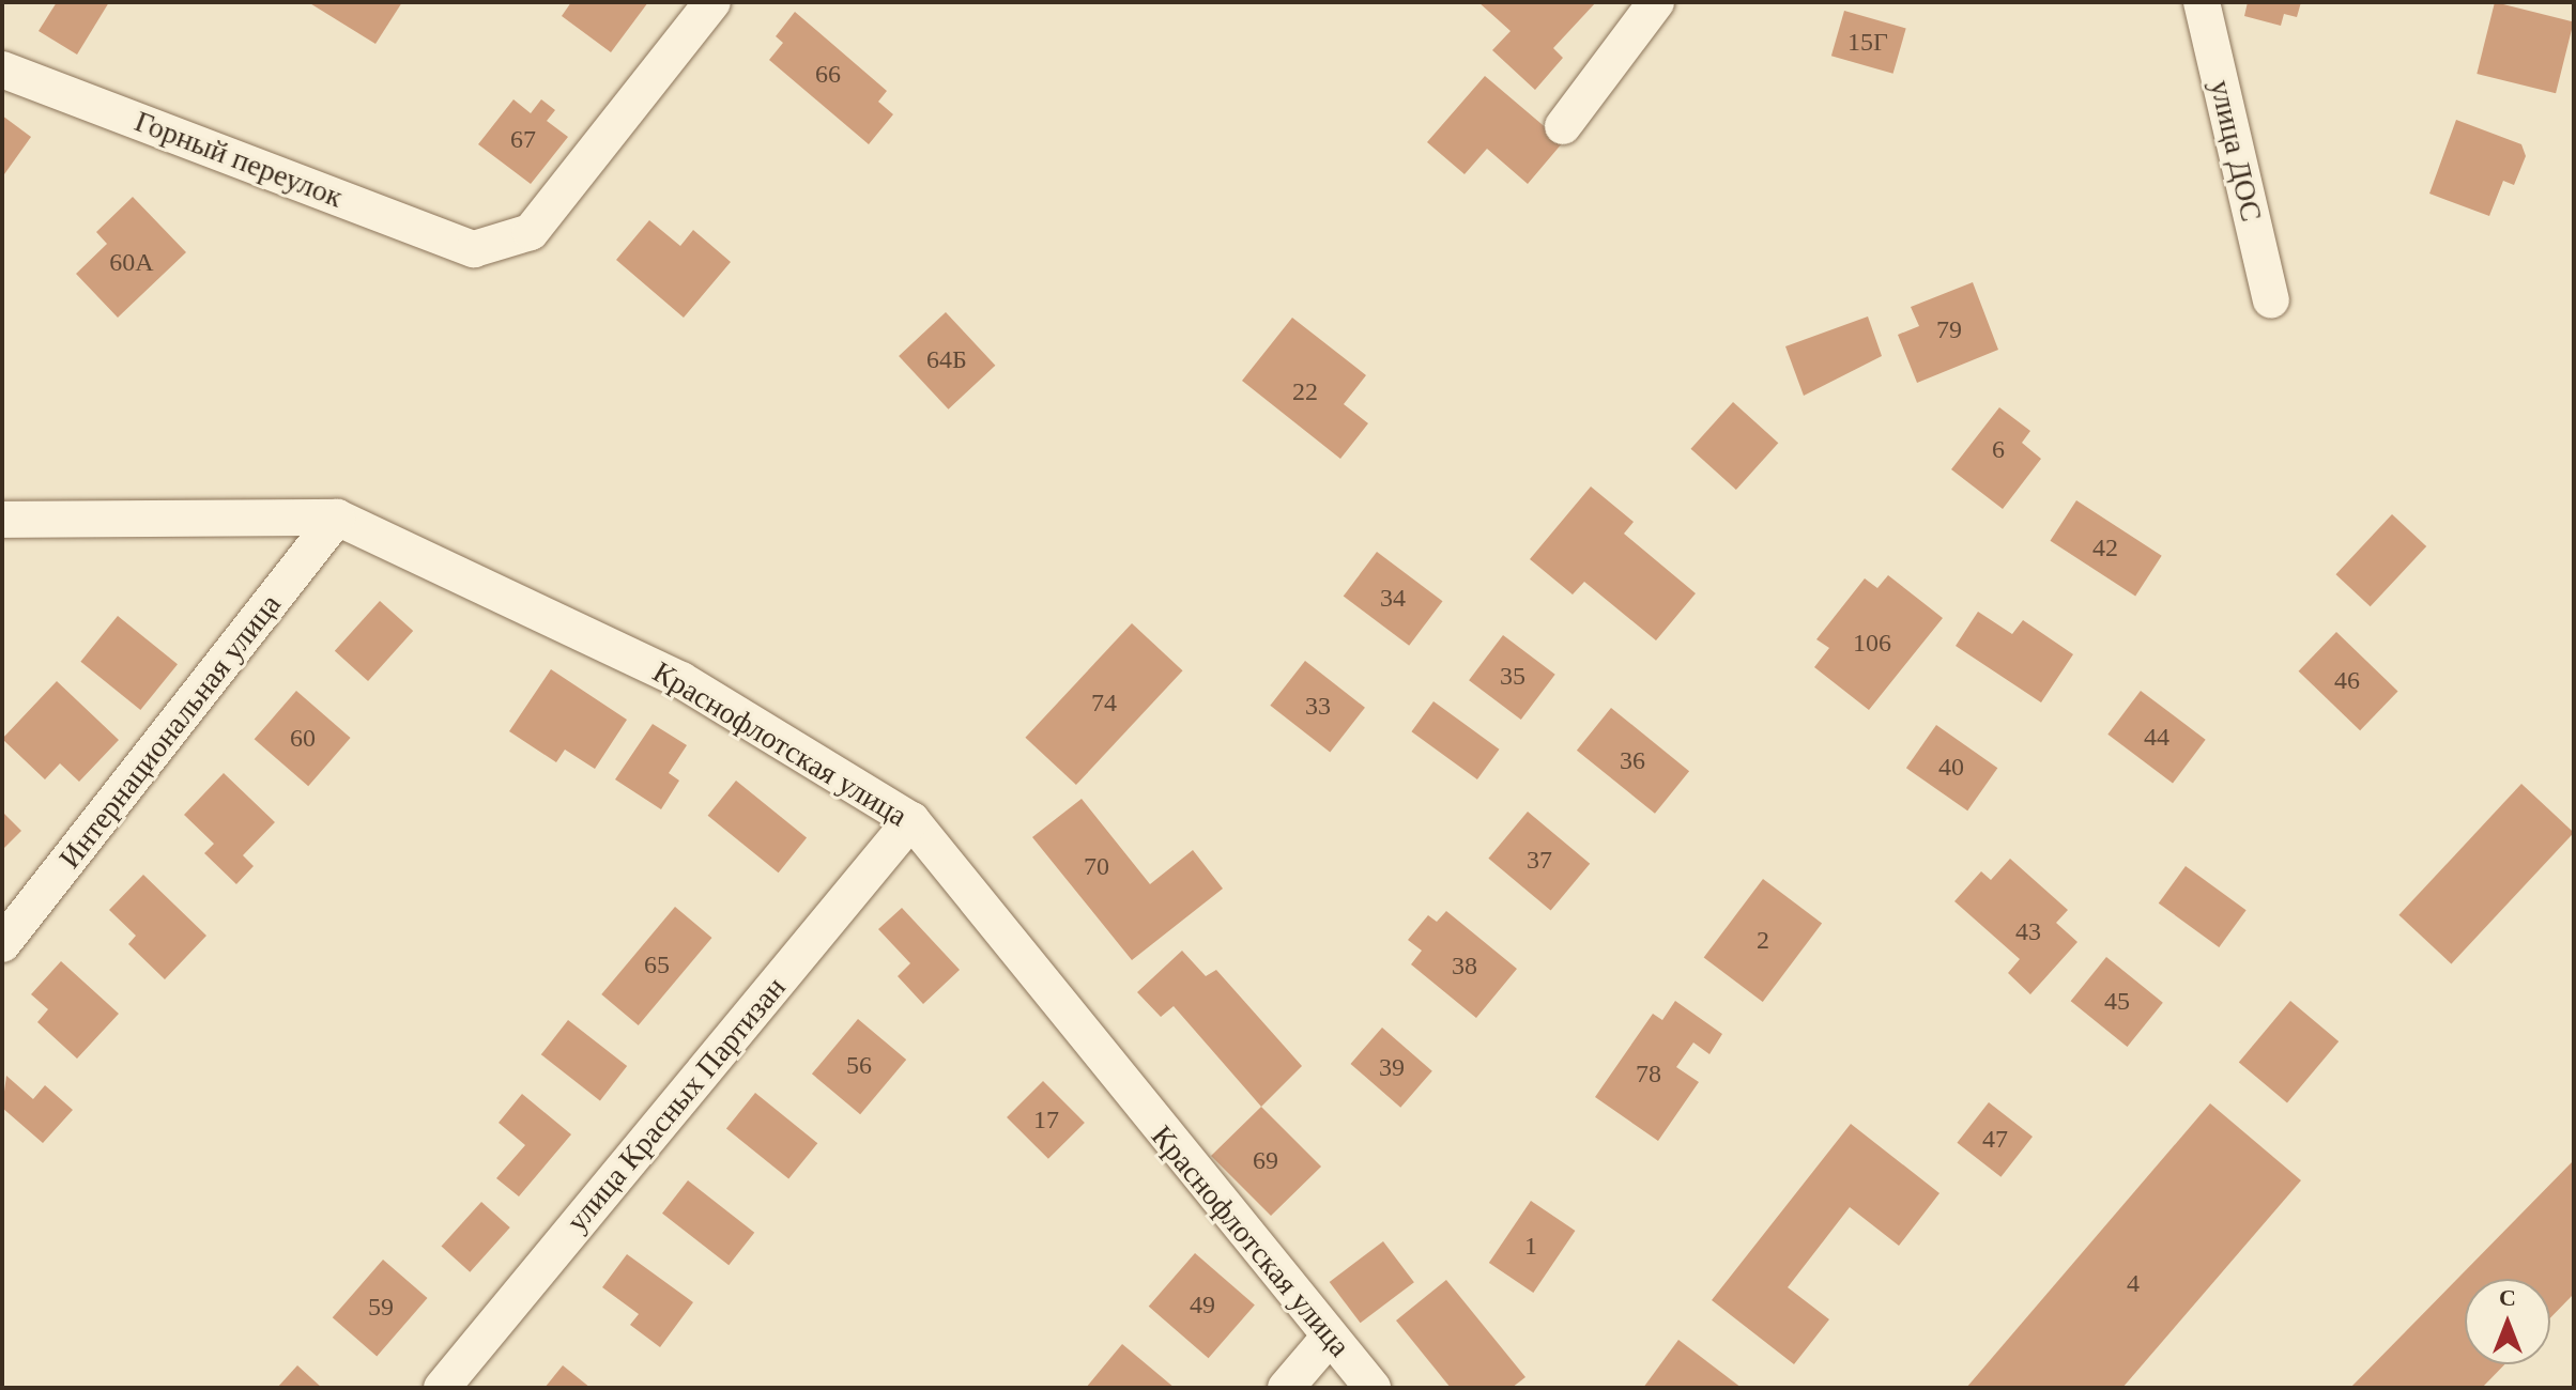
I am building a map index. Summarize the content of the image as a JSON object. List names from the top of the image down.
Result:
{
  "streets": {
    "street": [
      "улица ДОС",
      "Горный переулок",
      "Интернациональная улица",
      "Краснофлотская улица",
      "улица Красных Партизан"
    ]
  },
  "crossings": [
    ["Интернациональная улица", "Краснофлотская улица"],
    ["Краснофлотская улица", "улица Красных Партизан"]
  ],
  "house_numbers": [
    "15Г",
    "66",
    "67",
    "60А",
    "79",
    "64Б",
    "22",
    "6",
    "42",
    "34",
    "106",
    "35",
    "46",
    "74",
    "33",
    "44",
    "60",
    "36",
    "40",
    "37",
    "70",
    "43",
    "2",
    "65",
    "38",
    "45",
    "56",
    "39",
    "78",
    "17",
    "47",
    "69",
    "1",
    "4",
    "49",
    "59"
  ],
  "north": "top"
}
